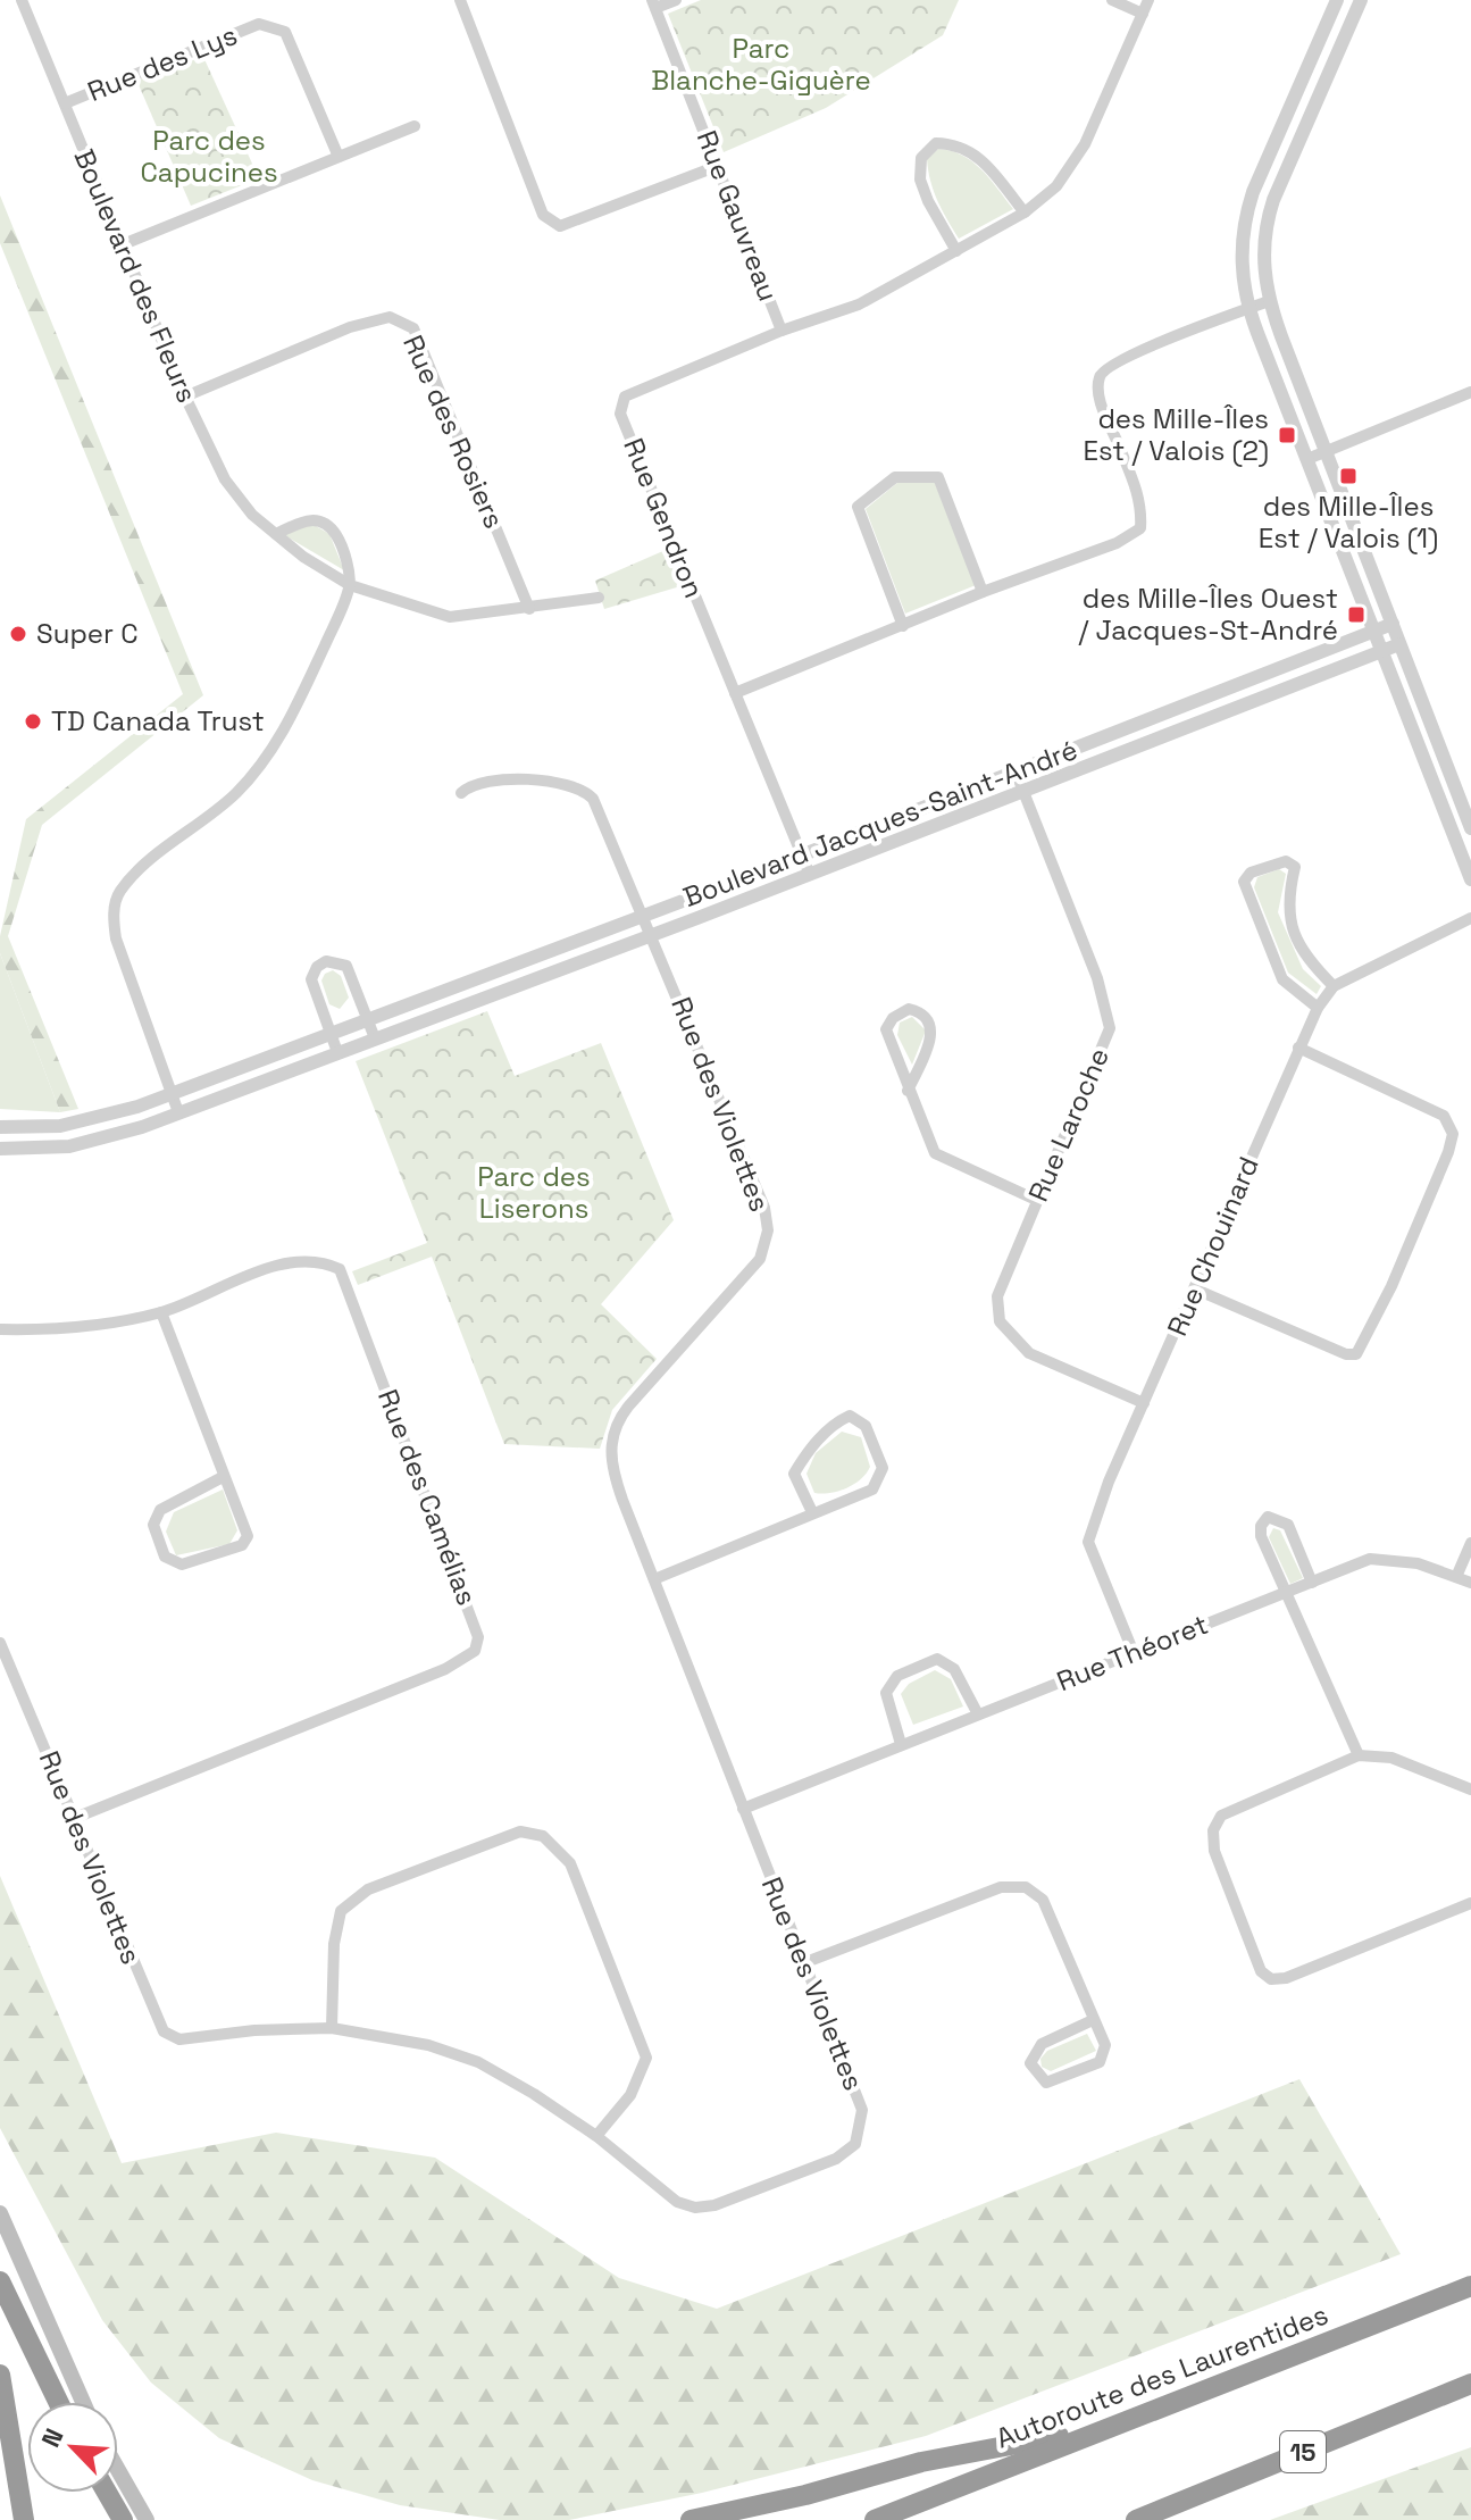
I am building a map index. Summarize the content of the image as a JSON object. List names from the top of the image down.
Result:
{
  "streets": {
    "highway": ["Autoroute des Laurentides", "15"],
    "street": [
      "Rue des Lys",
      "Rue Gauvreau",
      "Boulevard des Fleurs",
      "Rue des Rosiers",
      "Rue Gendron",
      "Boulevard Jacques-Saint-André",
      "Rue des Violettes",
      "Rue Laroche",
      "Rue Chouinard",
      "Rue des Camélias",
      "Rue Théoret"
    ]
  },
  "crossings": [
    ["Rue des Lys", "Boulevard des Fleurs"],
    ["Rue Gauvreau", "Rue Gendron"],
    ["Boulevard des Fleurs", "Rue des Rosiers"],
    ["Rue Gendron", "Boulevard Jacques-Saint-André"],
    ["Boulevard Jacques-Saint-André", "Rue des Violettes"],
    ["Boulevard Jacques-Saint-André", "Rue Laroche"],
    ["Rue des Violettes", "Rue des Camélias"],
    ["Rue des Violettes", "Rue Théoret"],
    ["Rue Laroche", "Rue Chouinard"],
    ["Rue Chouinard", "Rue Théoret"]
  ],
  "parks": ["Parc Blanche-Giguère", "Parc des Capucines", "Parc des Liserons"],
  "places": {
    "transit": ["des Mille-Îles Est / Valois (2)", "des Mille-Îles Est / Valois (1)", "des Mille-Îles Ouest / Jacques-St-André"],
    "other": ["Super C", "TD Canada Trust"]
  },
  "north": "top left"
}
